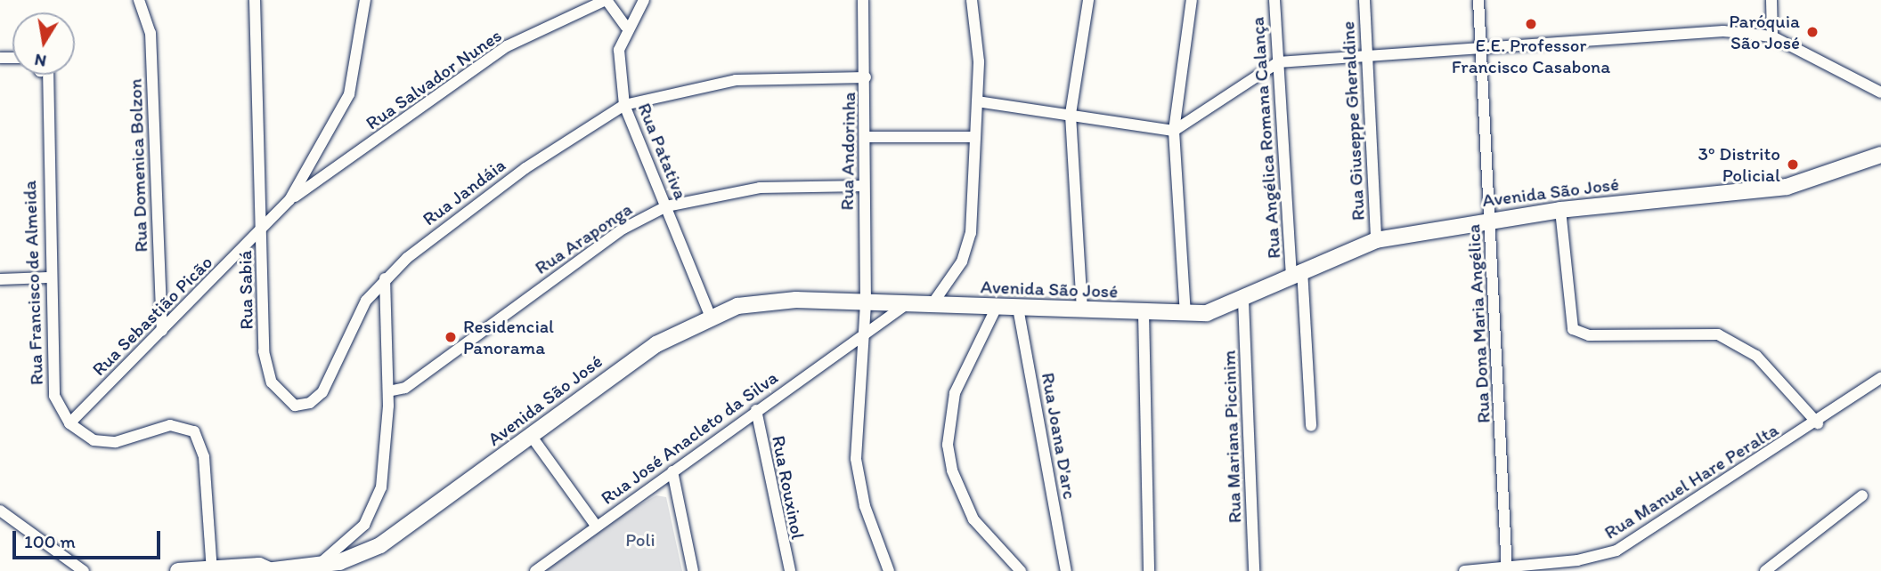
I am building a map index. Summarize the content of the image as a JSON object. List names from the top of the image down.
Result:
{
  "streets": {
    "main road": ["Avenida São José"],
    "street": [
      "Rua Salvador Nunes",
      "Rua Giuseppe Gheraldine",
      "Rua Angélica Romana Calança",
      "Rua Patativa",
      "Rua Andorinha",
      "Rua Domenica Bolzon",
      "Rua Jandáia",
      "Rua Araponga",
      "Rua Francisco de Almeida",
      "Rua Sabiá",
      "Rua Sebastião Picão",
      "Rua Dona Maria Angélica",
      "Rua Joana D'arc",
      "Rua Mariana Piccinim",
      "Rua José Anacleto da Silva",
      "Rua Manuel Hare Peralta",
      "Rua Rouxinol"
    ]
  },
  "crossings": [
    ["Rua Salvador Nunes", "Rua Sebastião Picão"],
    ["Rua Giuseppe Gheraldine", "Avenida São José"],
    ["Rua Angélica Romana Calança", "Avenida São José"],
    ["Rua Patativa", "Rua Jandáia"],
    ["Rua Patativa", "Avenida São José"],
    ["Rua Patativa", "Rua Araponga"],
    ["Rua Andorinha", "Rua Jandáia"],
    ["Rua Andorinha", "Avenida São José"],
    ["Rua Andorinha", "Rua Araponga"],
    ["Rua Andorinha", "Rua José Anacleto da Silva"],
    ["Rua Domenica Bolzon", "Rua Sebastião Picão"],
    ["Rua Jandáia", "Rua Sabiá"],
    ["Avenida São José", "Rua Dona Maria Angélica"],
    ["Avenida São José", "Rua Joana D'arc"],
    ["Avenida São José", "Rua Mariana Piccinim"],
    ["Avenida São José", "Rua José Anacleto da Silva"],
    ["Rua Francisco de Almeida", "Rua Sebastião Picão"],
    ["Rua Sabiá", "Rua Sebastião Picão"],
    ["Rua Dona Maria Angélica", "Rua Manuel Hare Peralta"],
    ["Rua José Anacleto da Silva", "Rua Rouxinol"]
  ],
  "parks": ["Poli"],
  "places": [
    "E.E. Professor Francisco Casabona",
    "Paróquia São José",
    "3º Distrito Policial",
    "Residencial Panorama"
  ],
  "scale_bar": "100 m",
  "north": "bottom"
}
